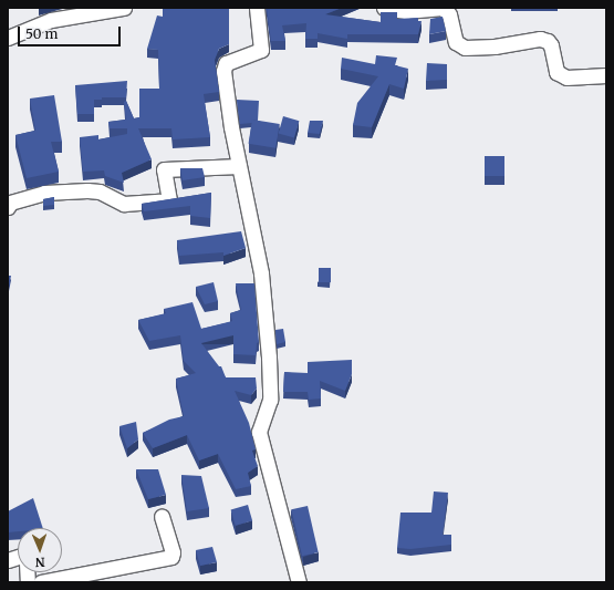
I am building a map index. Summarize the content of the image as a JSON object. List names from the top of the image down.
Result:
{
  "scale_bar": "50 m",
  "north": "bottom"
}
